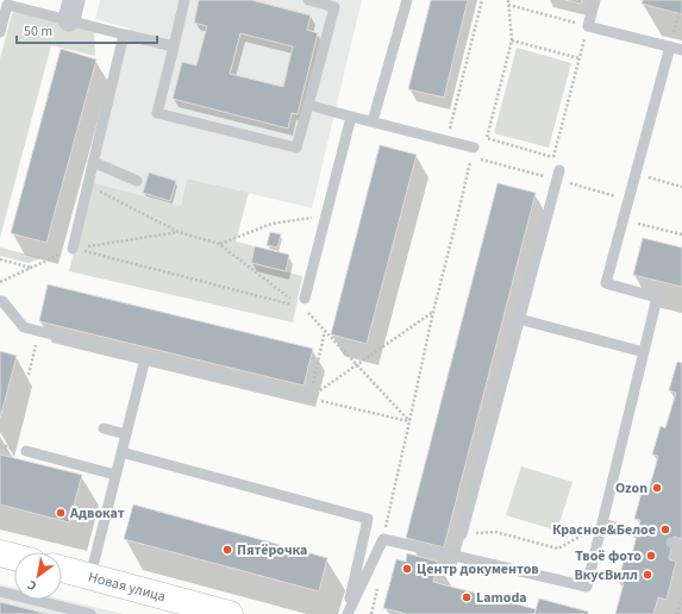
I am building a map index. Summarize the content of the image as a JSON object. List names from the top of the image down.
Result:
{
  "streets": {
    "street": ["Новая улица"]
  },
  "places": [
    "Ozon",
    "Адвокат",
    "Красное&Белое",
    "Пятёрочка",
    "Твоё фото",
    "Центр документов",
    "ВкусВилл",
    "Lamoda"
  ],
  "scale_bar": "50 m",
  "north": "bottom left"
}
